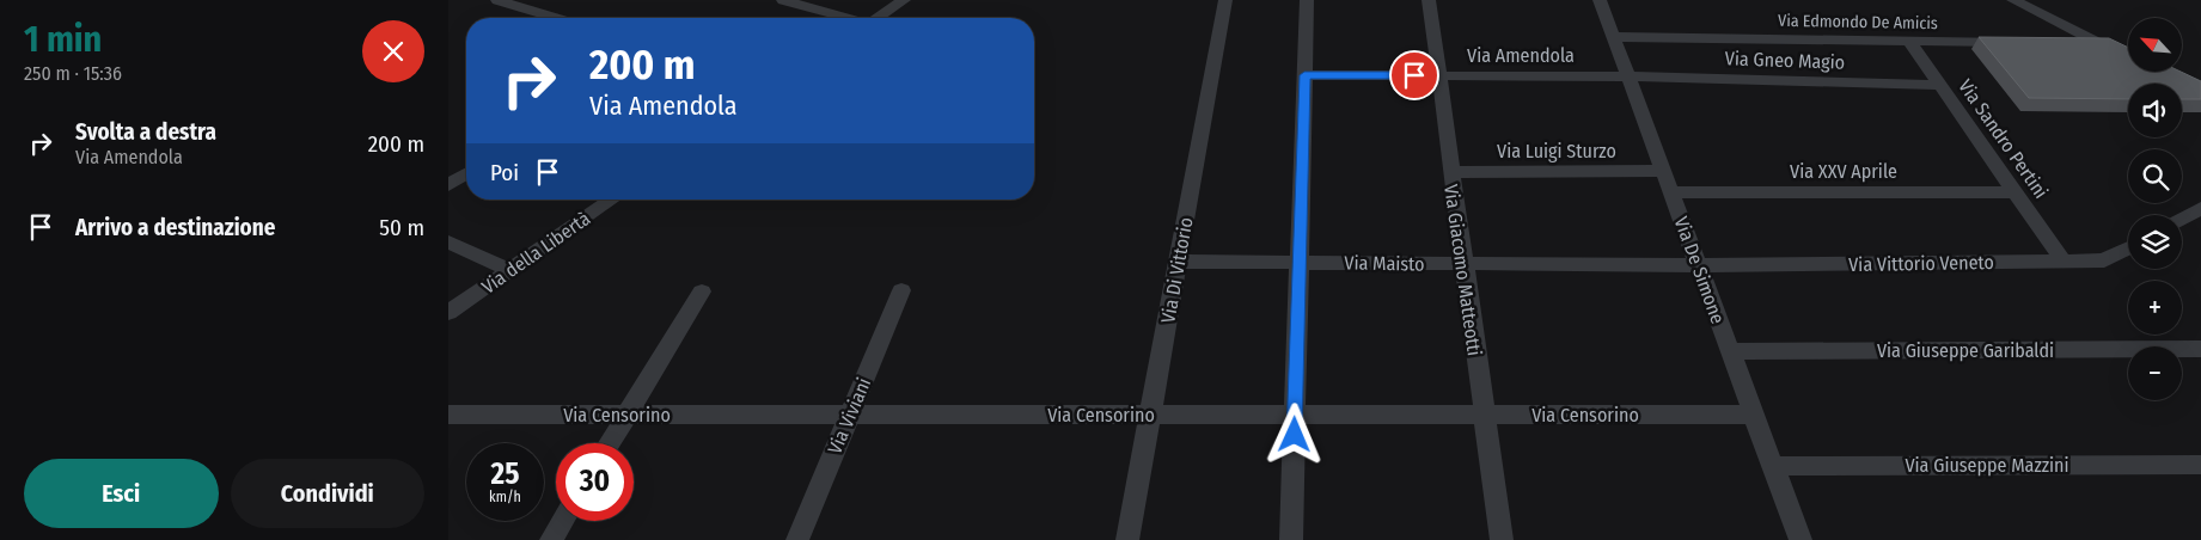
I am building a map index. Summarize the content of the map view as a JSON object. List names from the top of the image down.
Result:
{
  "streets": {
    "street": [
      "Via Edmondo De Amicis",
      "Via Amendola",
      "Via Gneo Magio",
      "Via Sandro Pertini",
      "Via Luigi Sturzo",
      "Via XXV Aprile",
      "Via della Libertà",
      "Via Maisto",
      "Via Vittorio Veneto",
      "Via Di Vittorio",
      "Via Giacomo Matteotti",
      "Via De Simone",
      "Via Giuseppe Garibaldi",
      "Via Censorino",
      "Via Viviani",
      "Via Giuseppe Mazzini"
    ]
  },
  "crossings": [
    ["Via Edmondo De Amicis", "Via Sandro Pertini"],
    ["Via Edmondo De Amicis", "Via De Simone"],
    ["Via Amendola", "Via Gneo Magio"],
    ["Via Amendola", "Via Giacomo Matteotti"],
    ["Via Amendola", "Via De Simone"],
    ["Via Gneo Magio", "Via Sandro Pertini"],
    ["Via Gneo Magio", "Via De Simone"],
    ["Via Sandro Pertini", "Via XXV Aprile"],
    ["Via Sandro Pertini", "Via Vittorio Veneto"],
    ["Via Luigi Sturzo", "Via Giacomo Matteotti"],
    ["Via Luigi Sturzo", "Via De Simone"],
    ["Via XXV Aprile", "Via De Simone"],
    ["Via Maisto", "Via Vittorio Veneto"],
    ["Via Maisto", "Via Di Vittorio"],
    ["Via Maisto", "Via Giacomo Matteotti"],
    ["Via Maisto", "Via De Simone"],
    ["Via Vittorio Veneto", "Via De Simone"],
    ["Via Di Vittorio", "Via Censorino"],
    ["Via Giacomo Matteotti", "Via Censorino"],
    ["Via De Simone", "Via Giuseppe Garibaldi"],
    ["Via De Simone", "Via Censorino"],
    ["Via De Simone", "Via Giuseppe Mazzini"],
    ["Via Censorino", "Via Viviani"]
  ],
  "north": "top left",
  "page": {
    "heading": ["1 min", "250 m · 15:36"],
    "map_buttons": ["+", "−"],
    "turn": ["200 m", "Via Amendola"],
    "list": [
      {
        "name": "Svolta a destra",
        "note": "Via Amendola",
        "value": "200 m"
      },
      {
        "name": "Arrivo a destinazione",
        "value": "50 m"
      }
    ],
    "then": "Poi",
    "speed": "25 km/h",
    "limit": "30",
    "buttons": ["Esci", "Condividi"]
  }
}
